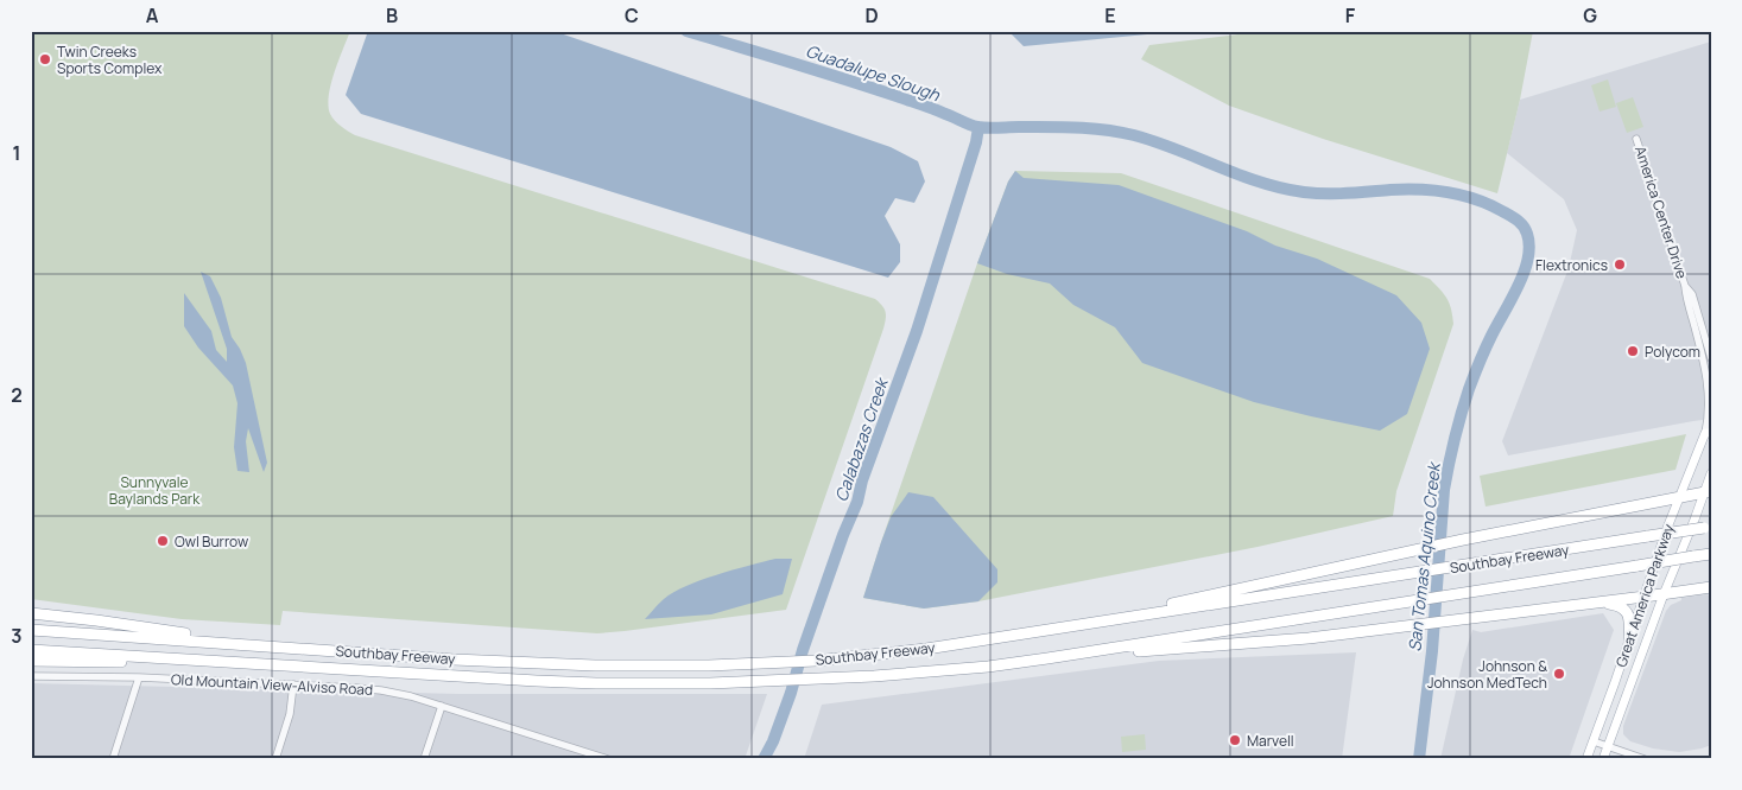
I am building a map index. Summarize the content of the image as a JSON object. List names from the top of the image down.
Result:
{
  "streets": {
    "highway": ["Southbay Freeway"],
    "main road": ["Great America Parkway"],
    "street": ["America Center Drive", "Old Mountain View-Alviso Road"]
  },
  "crossings": [
    ["America Center Drive", "Great America Parkway"]
  ],
  "water": ["Guadalupe Slough", "Calabazas Creek", "San Tomas Aquino Creek"],
  "parks": ["Sunnyvale Baylands Park"],
  "places": [
    "Twin Creeks Sports Complex",
    "Flextronics",
    "Polycom",
    "Owl Burrow",
    "Johnson & Johnson MedTech",
    "Marvell"
  ],
  "grid": {
    "columns": [
      "A",
      "B",
      "C",
      "D",
      "E",
      "F",
      "G"
    ],
    "rows": ["1", "2", "3"]
  }
}
